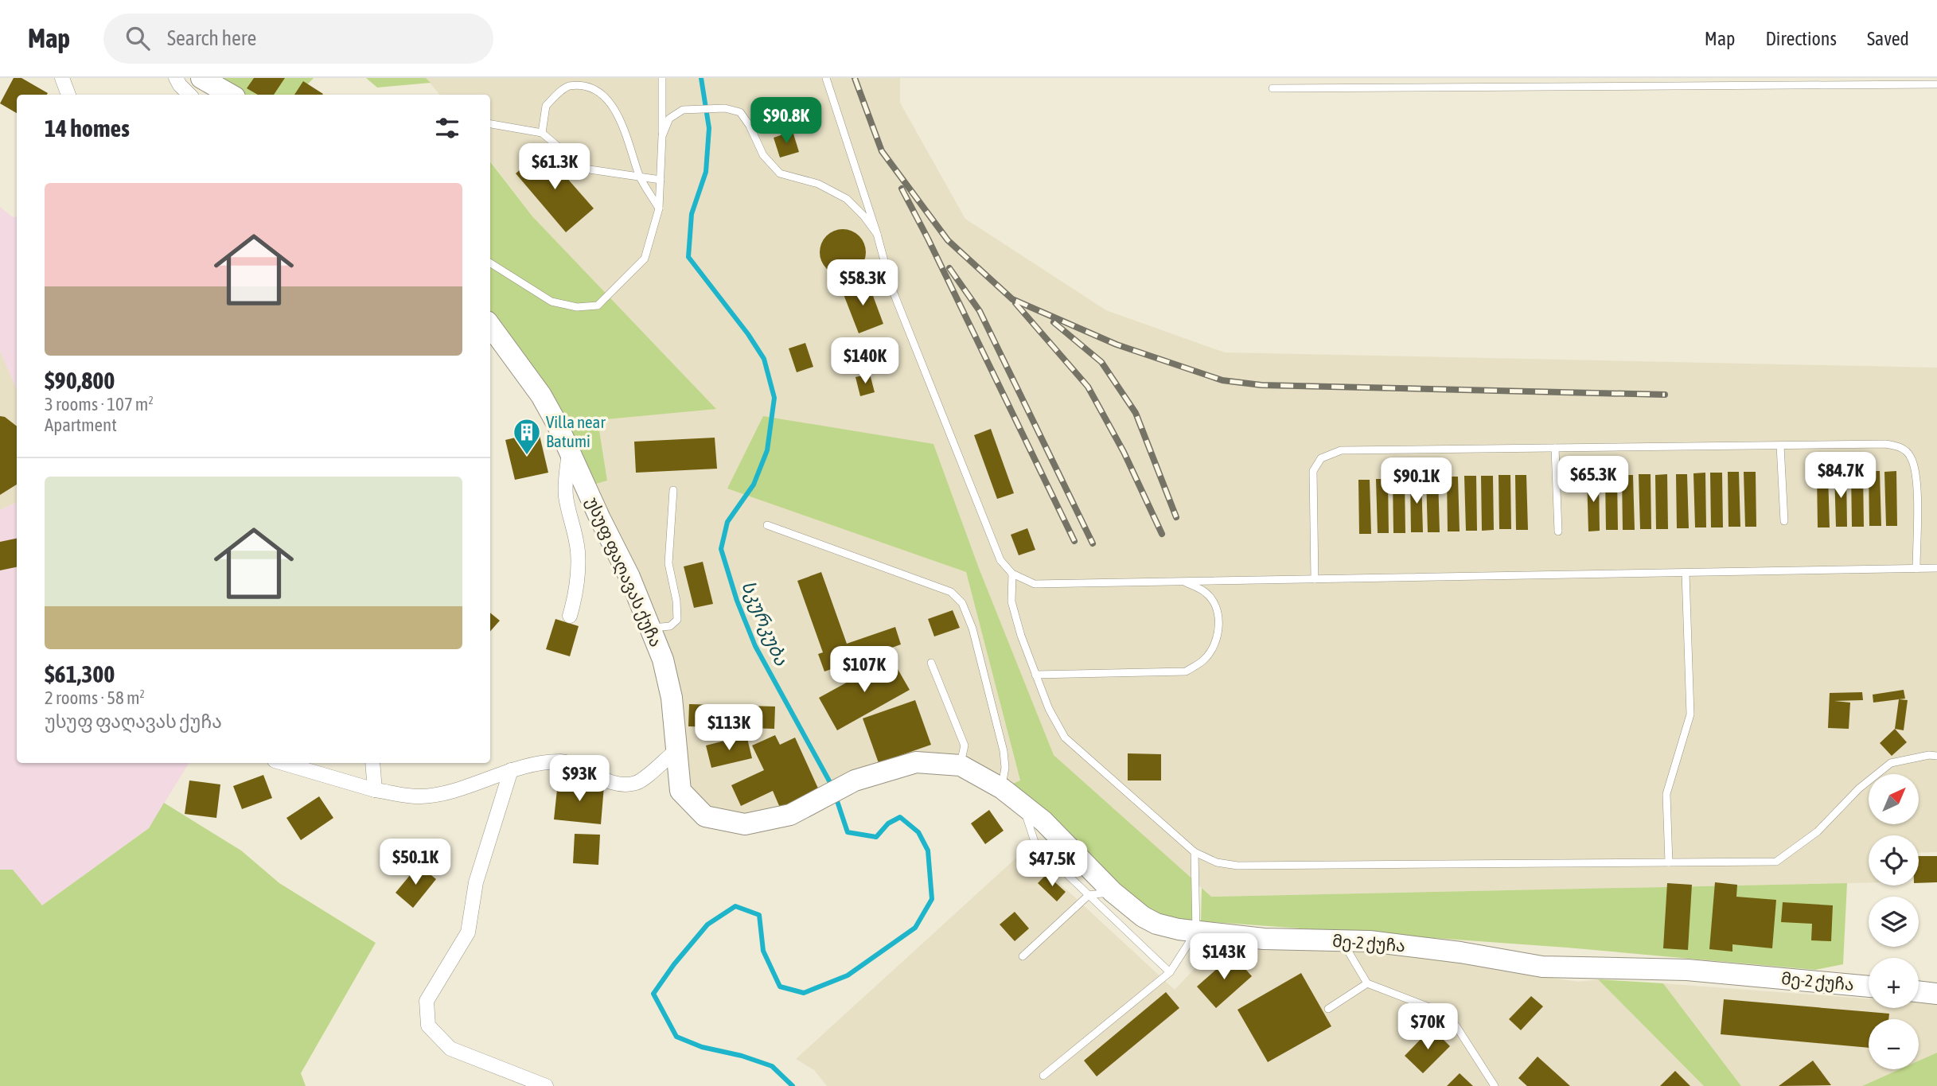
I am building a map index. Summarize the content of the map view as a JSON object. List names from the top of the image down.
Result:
{
  "streets": {
    "street": ["უსუფ ფაღავას ქუჩა", "მე-2 ქუჩა"]
  },
  "crossings": [
    ["უსუფ ფაღავას ქუჩა", "მე-2 ქუჩა"]
  ],
  "water": ["სკურკუბა"],
  "places": {
    "building": ["Villa near Batumi"]
  },
  "north": "top right",
  "page": {
    "header": "Map",
    "search": "Search here",
    "nav": ["Map", "Directions", "Saved"],
    "heading": "14 homes",
    "price": [
      "$90.8K",
      "$61.3K",
      "$58.3K",
      "$140K",
      "$84.7K",
      "$65.3K",
      "$90.1K",
      "$107K",
      "$113K",
      "$93K",
      "$50.1K",
      "$47.5K",
      "$143K",
      "$70K"
    ],
    "list": [
      {
        "name": "$90,800",
        "note": "3 rooms · 107 m² · Apartment"
      },
      {
        "name": "$61,300",
        "note": "2 rooms · 58 m² · უსუფ ფაღავას ქუჩა"
      }
    ],
    "map_buttons": ["+", "−"]
  }
}
